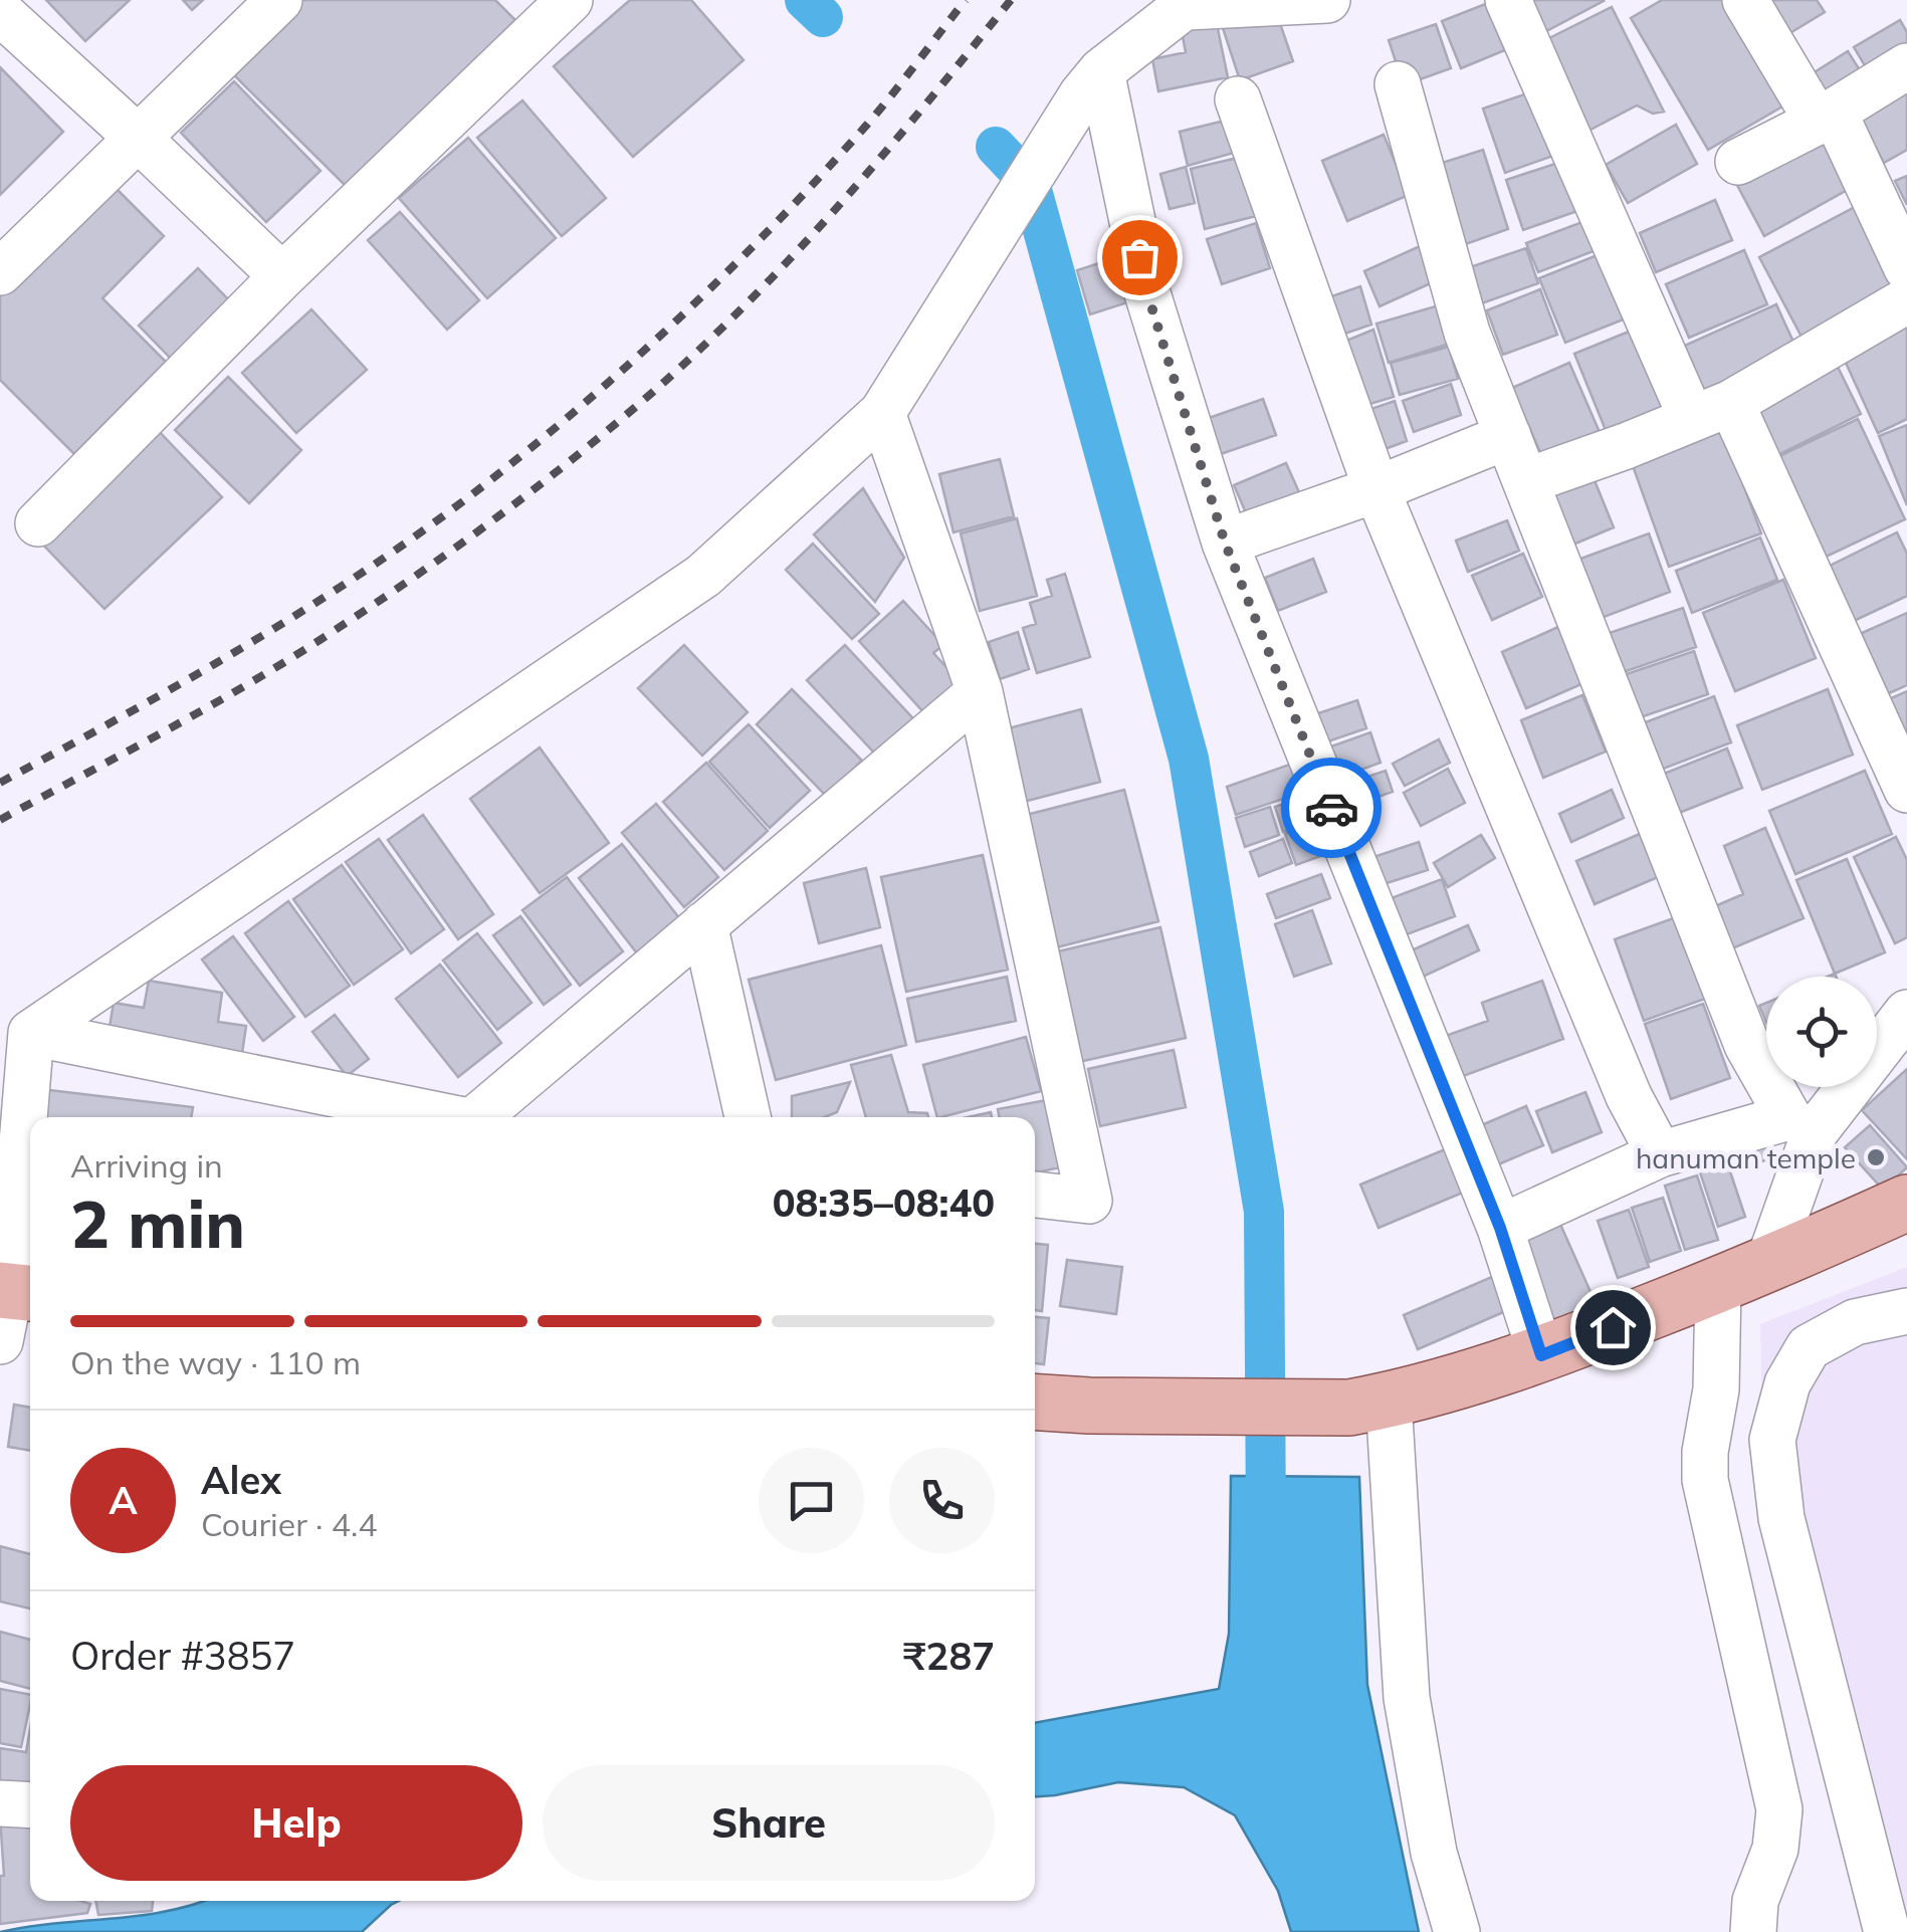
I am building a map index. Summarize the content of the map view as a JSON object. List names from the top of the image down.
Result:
{
  "places": ["hanuman temple"],
  "page": {
    "heading": ["2 min", "Arriving in", "08:35–08:40"],
    "panel": [
      "Alex",
      "Courier · 4.4",
      "Order #3857",
      "₹287"
    ],
    "bar": "On the way · 110 m",
    "round": "A",
    "buttons": ["Help", "Share"]
  }
}
